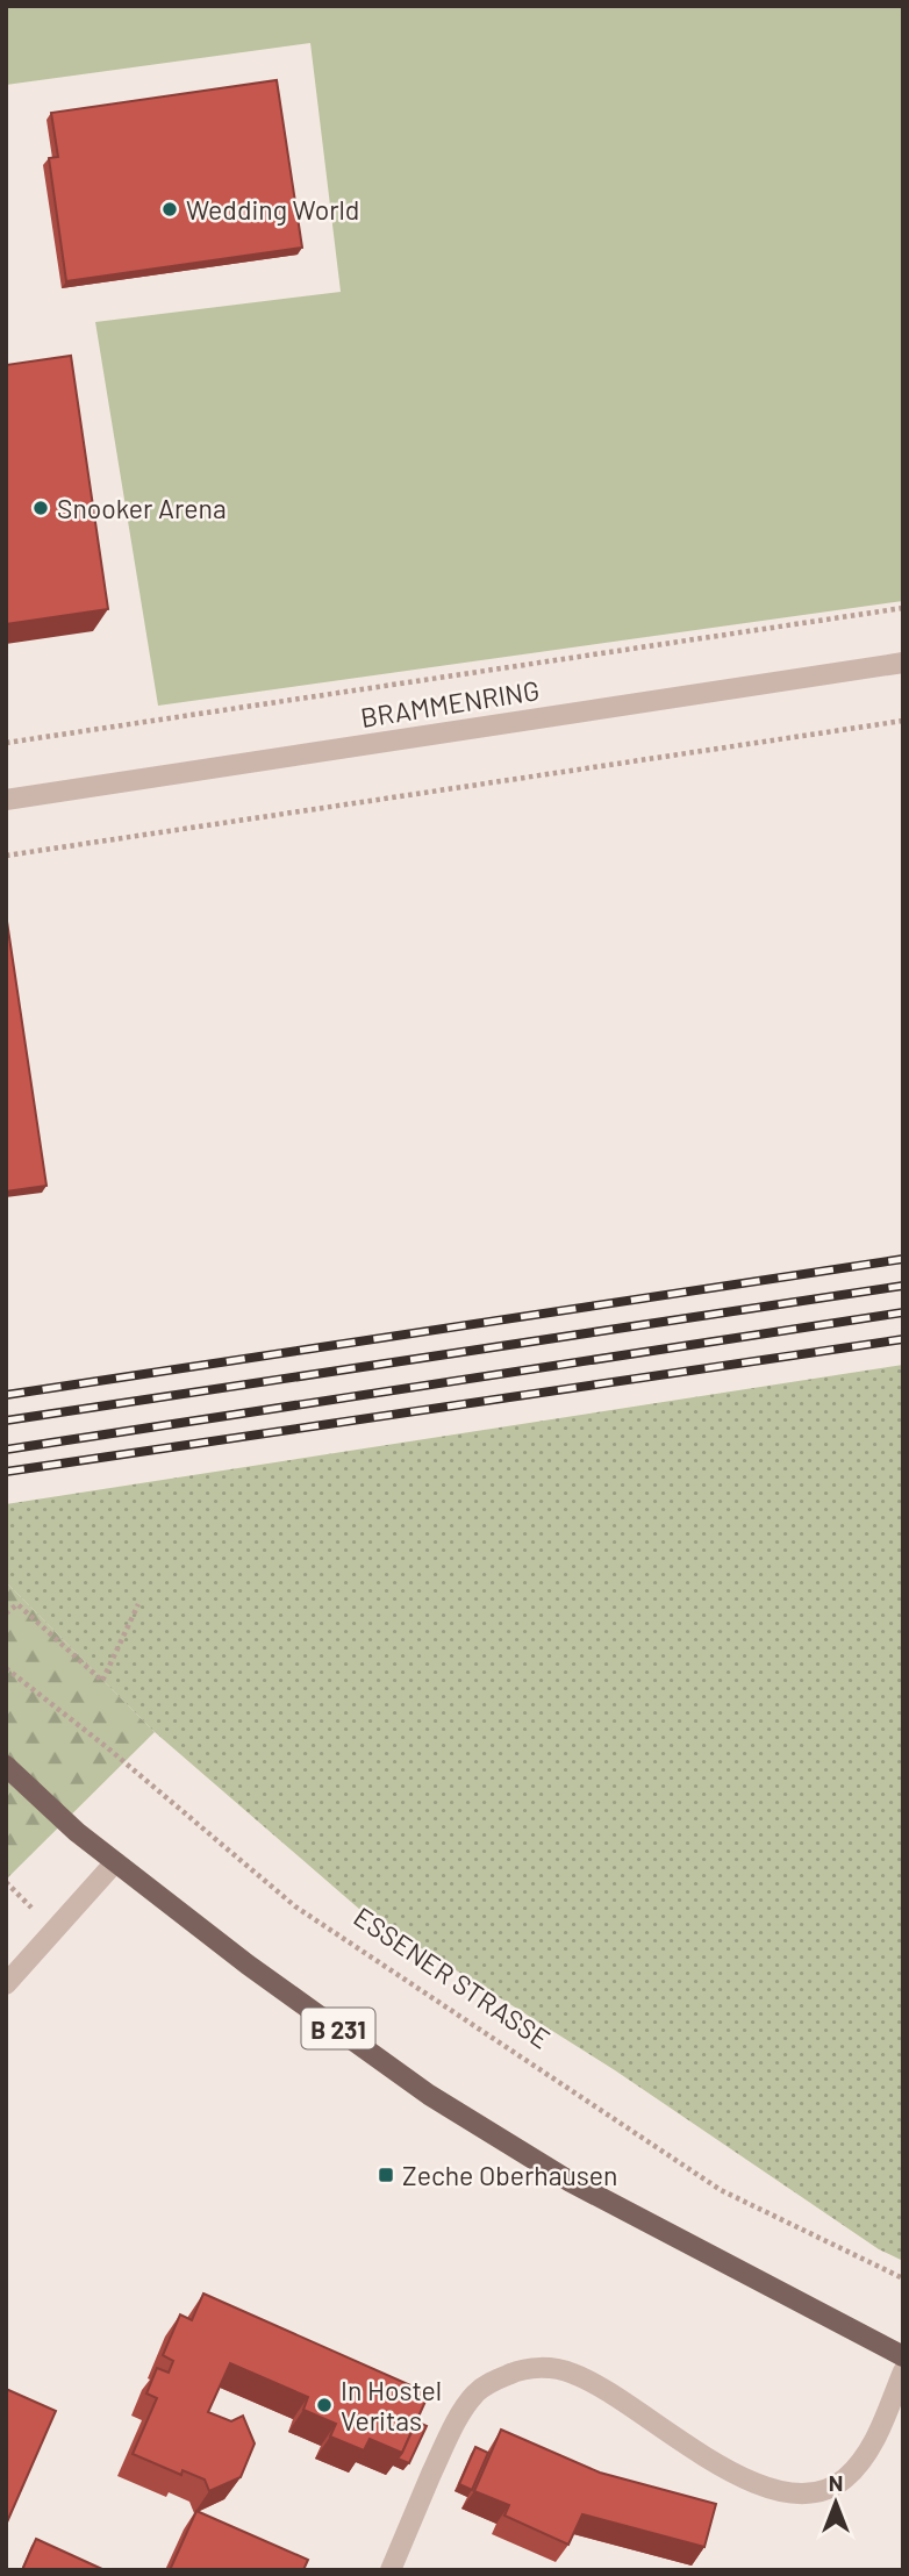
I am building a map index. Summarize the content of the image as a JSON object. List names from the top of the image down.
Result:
{
  "streets": {
    "main road": ["B 231"],
    "street": ["BRAMMENRING"],
    "path": ["ESSENER STRASSE"]
  },
  "places": {
    "other": ["Wedding World", "Snooker Arena", "In Hostel Veritas"],
    "transit": ["Zeche Oberhausen"]
  },
  "north": "top"
}
